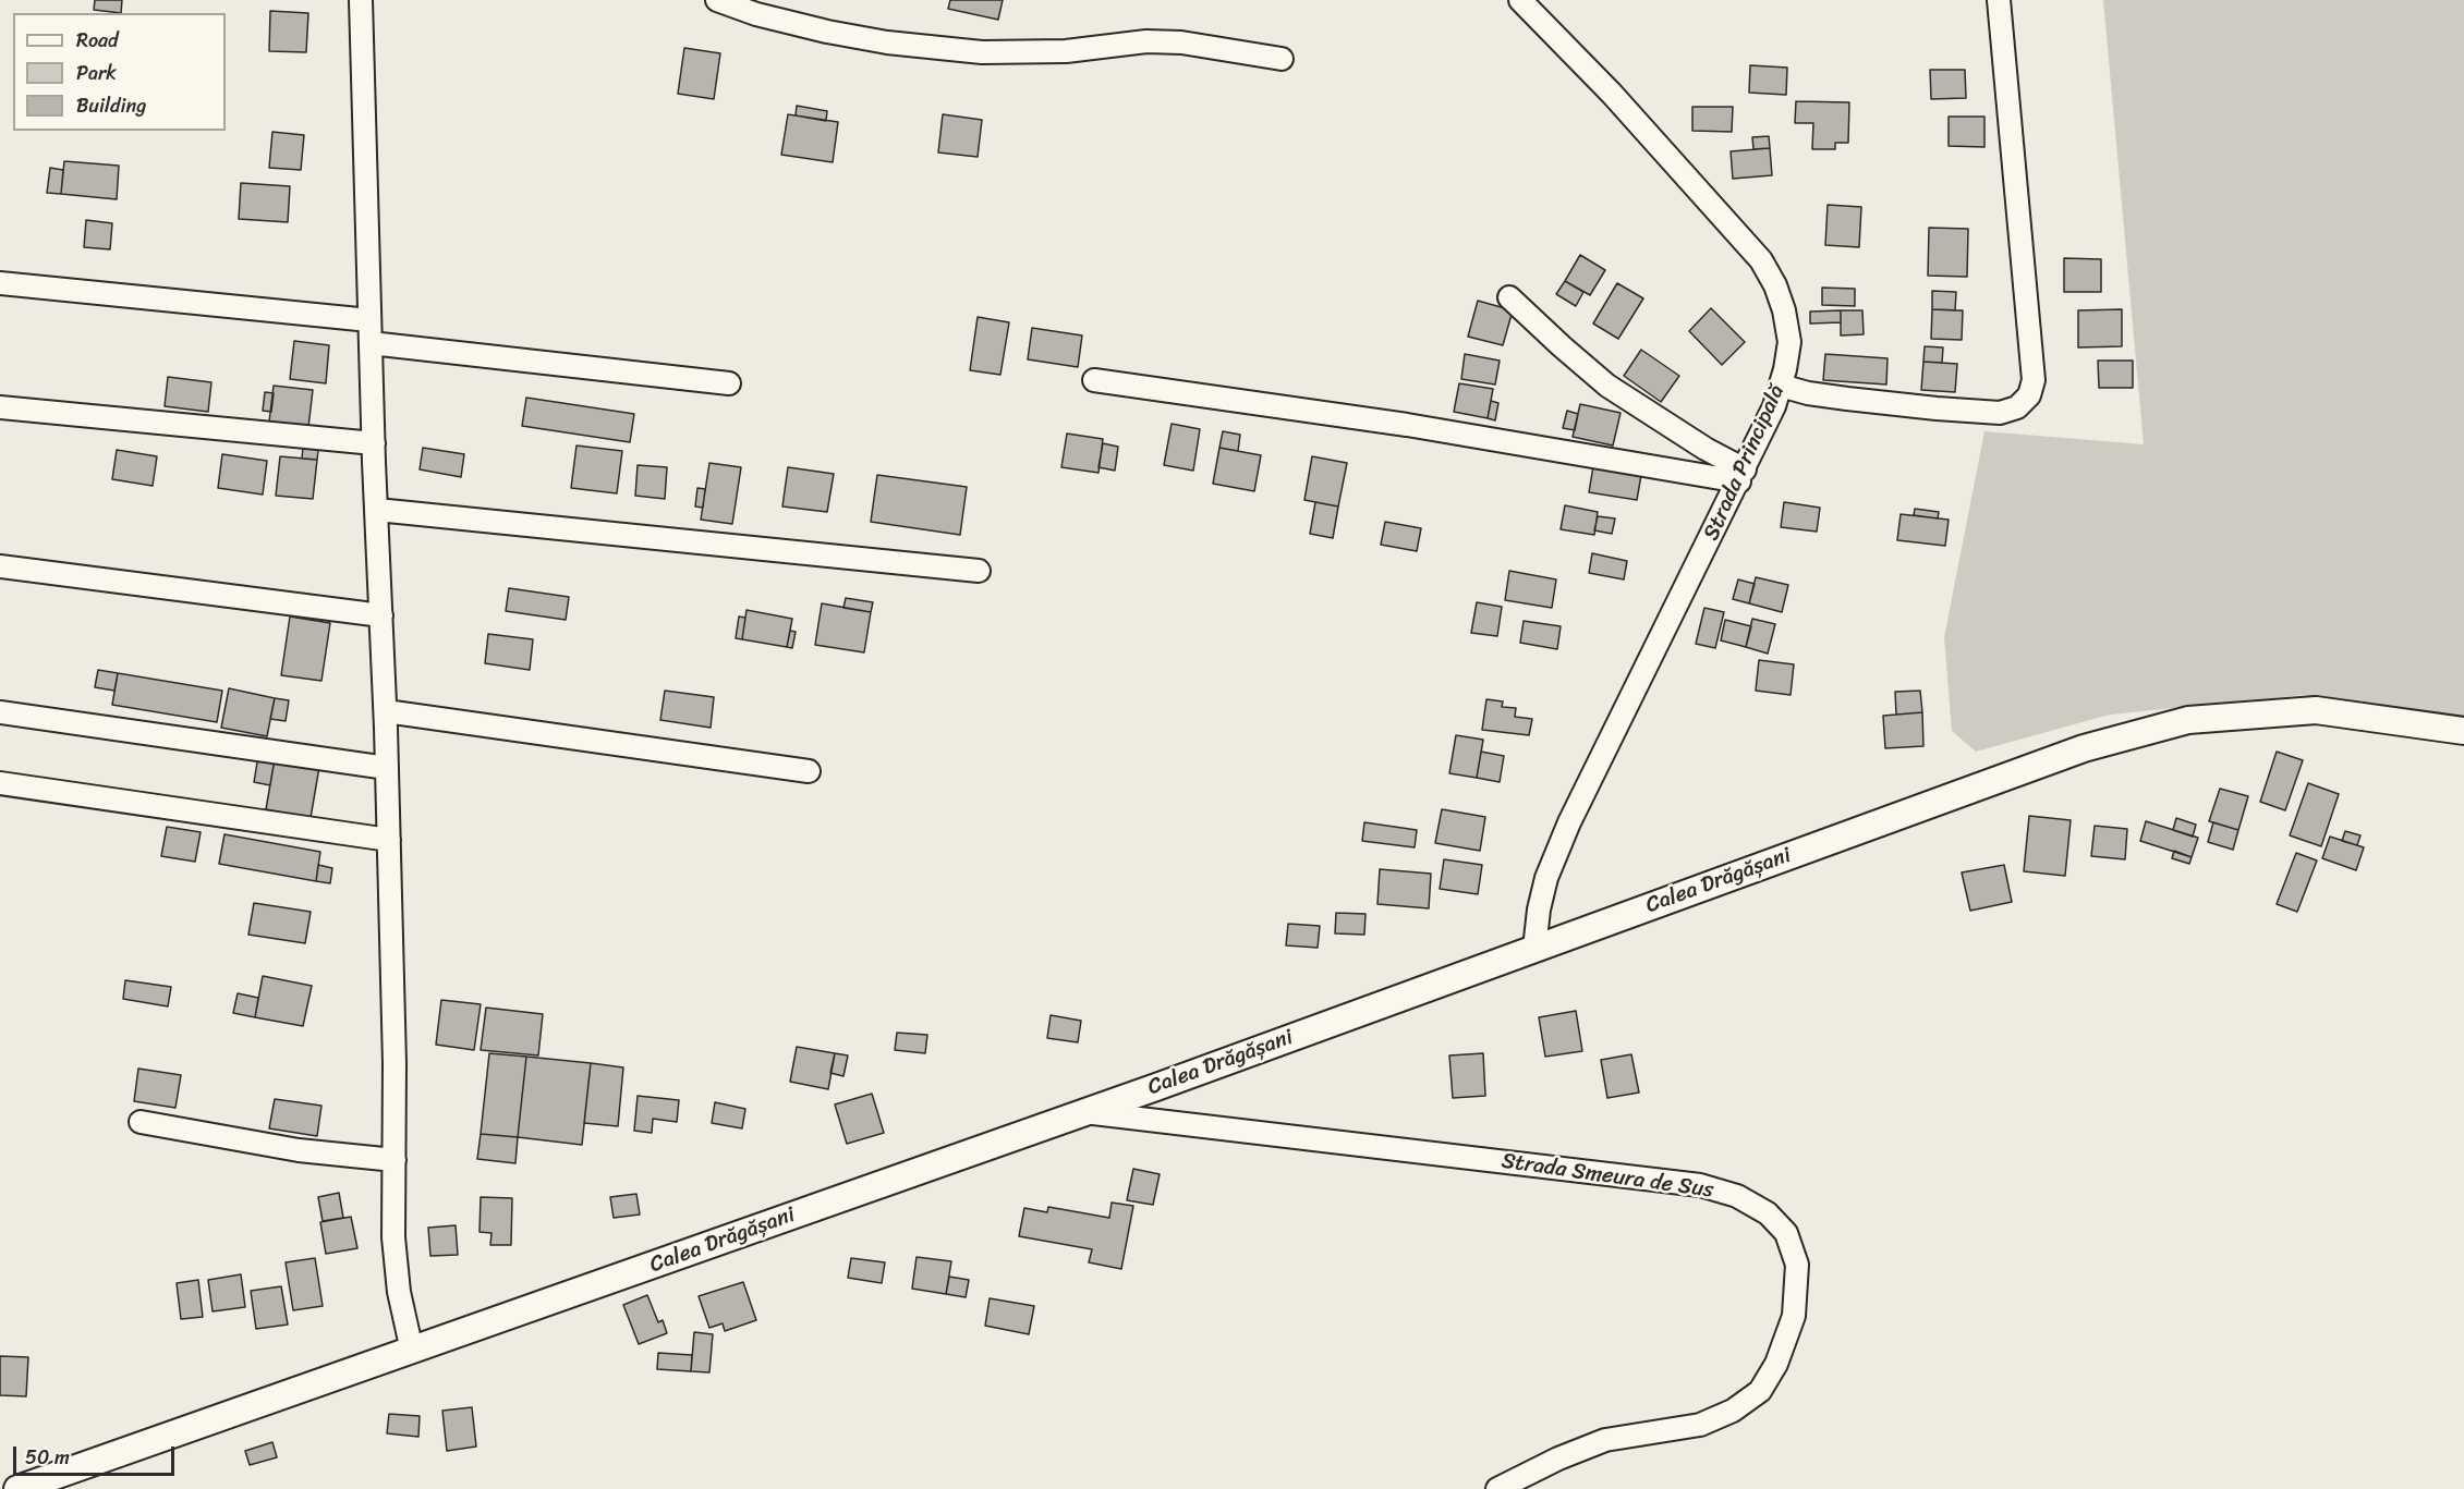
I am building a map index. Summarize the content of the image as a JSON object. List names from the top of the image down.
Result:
{
  "streets": {
    "main road": ["Calea Drăgășani"],
    "street": ["Strada Principală", "Strada Smeura de Sus"]
  },
  "crossings": [
    ["Strada Principală", "Calea Drăgășani"],
    ["Calea Drăgășani", "Strada Smeura de Sus"]
  ],
  "legend": ["Road", "Park", "Building"],
  "scale_bar": "50 m"
}
